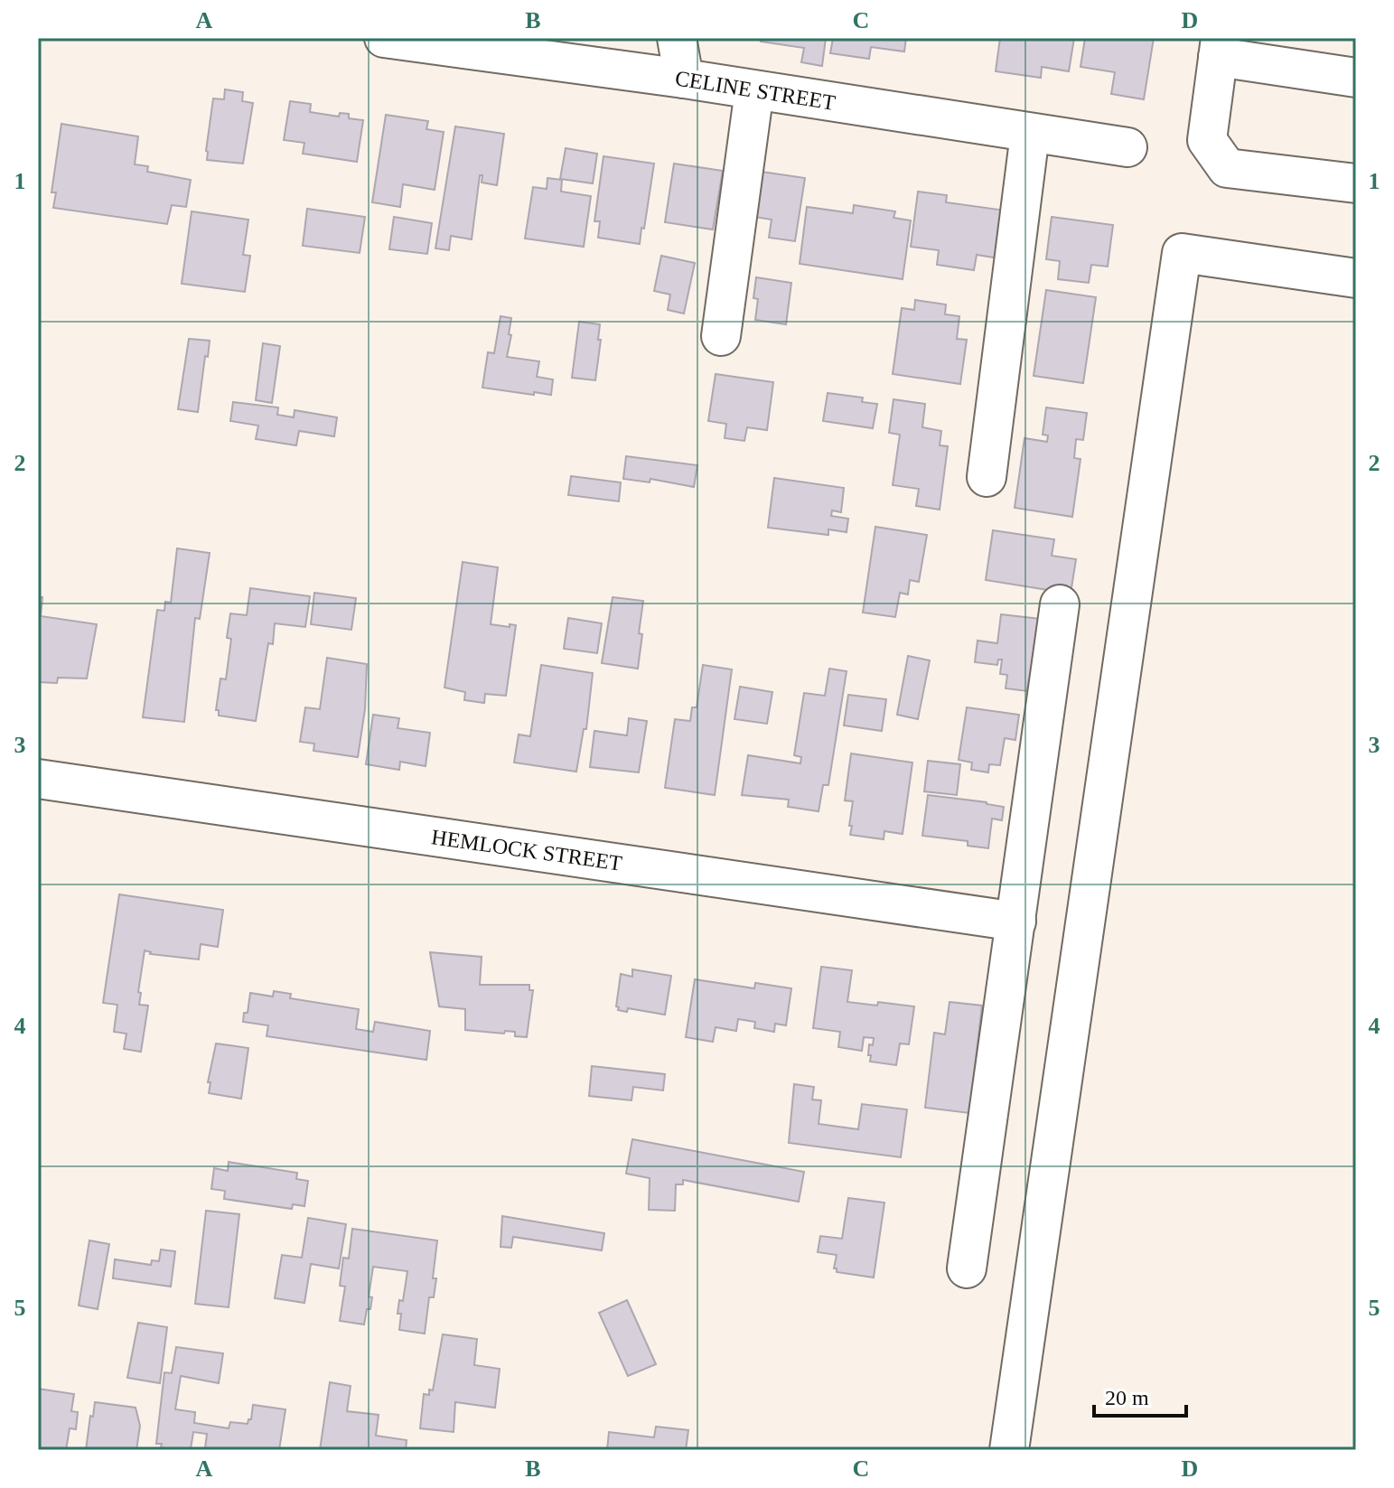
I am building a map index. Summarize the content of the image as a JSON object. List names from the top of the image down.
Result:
{
  "streets": {
    "street": ["CELINE STREET", "HEMLOCK STREET"]
  },
  "scale_bar": "20 m",
  "grid": {
    "columns": [
      "A",
      "B",
      "C",
      "D"
    ],
    "rows": [
      "1",
      "2",
      "3",
      "4",
      "5"
    ]
  }
}
